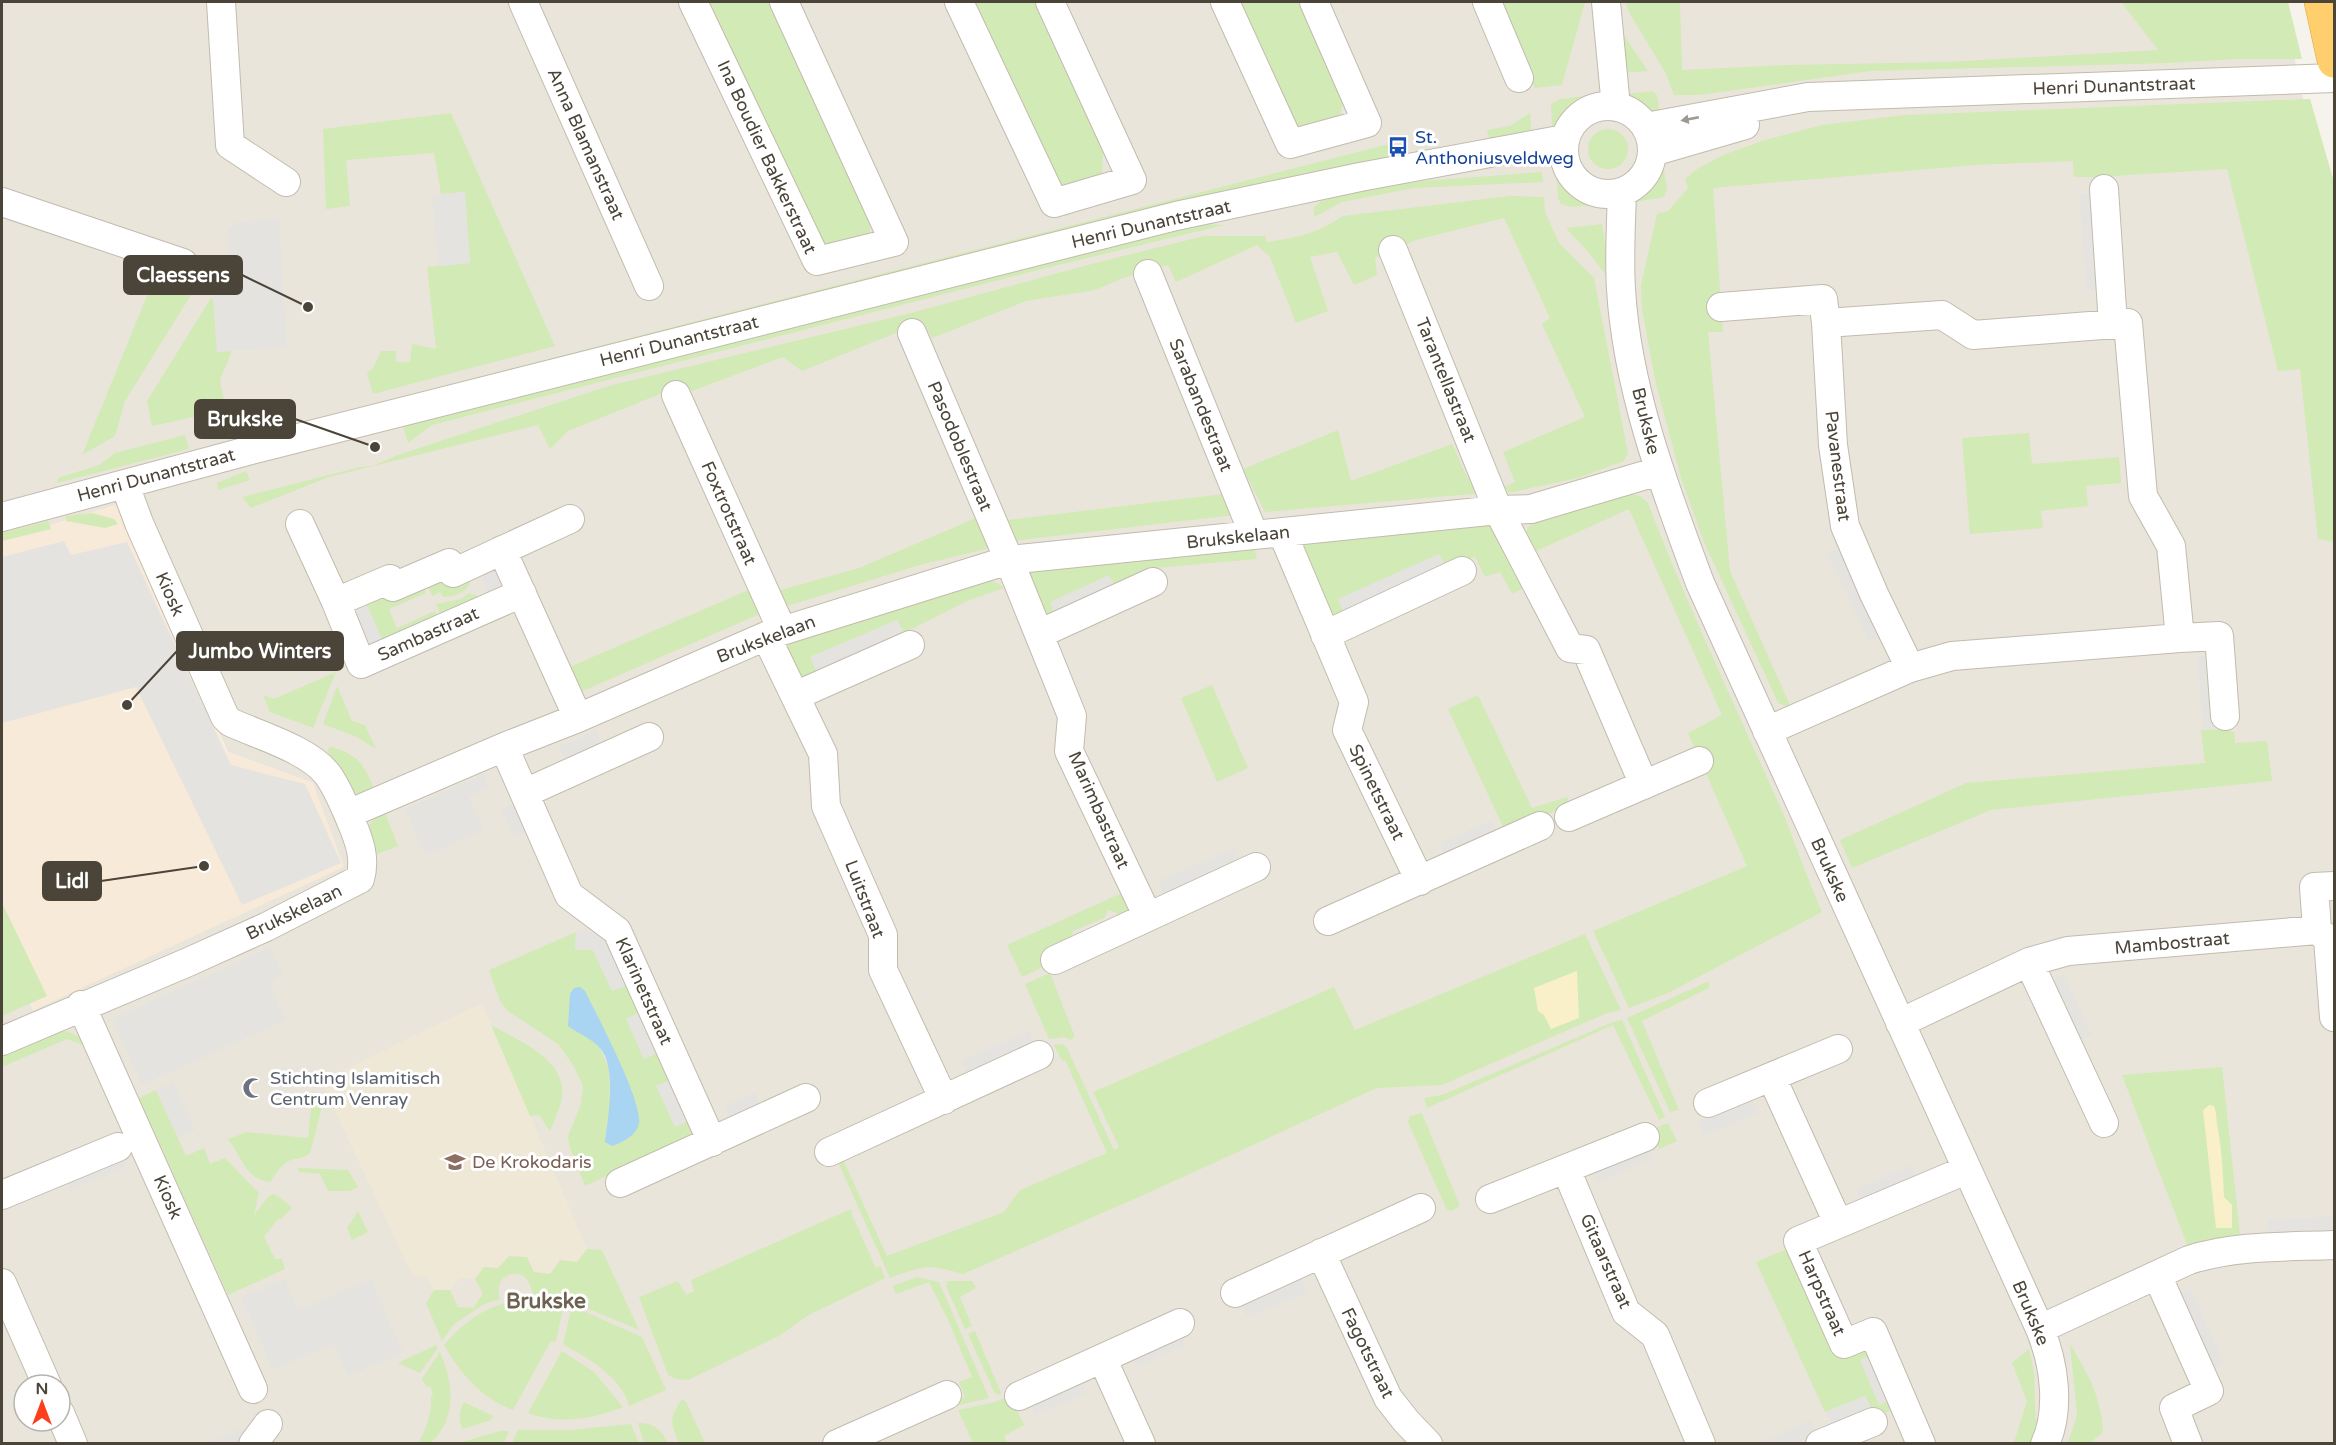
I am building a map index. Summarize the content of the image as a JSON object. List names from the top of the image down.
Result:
{
  "streets": {
    "street": [
      "Henri Dunantstraat",
      "Anna Blamanstraat",
      "Ina Boudier Bakkerstraat",
      "Tarantellastraat",
      "Sarabandestraat",
      "Brukske",
      "Pasodoblestraat",
      "Pavanestraat",
      "Foxtrotstraat",
      "Brukskelaan",
      "Kiosk",
      "Sambastraat",
      "Spinetstraat",
      "Marimbastraat",
      "Luitstraat",
      "Mambostraat",
      "Klarinetstraat",
      "Gitaarstraat",
      "Harpstraat",
      "Fagotstraat"
    ]
  },
  "crossings": [
    ["Henri Dunantstraat", "Brukske"],
    ["Henri Dunantstraat", "Kiosk"],
    ["Tarantellastraat", "Brukskelaan"],
    ["Sarabandestraat", "Brukskelaan"],
    ["Brukske", "Brukskelaan"],
    ["Brukske", "Mambostraat"],
    ["Brukske", "Harpstraat"],
    ["Pasodoblestraat", "Brukskelaan"],
    ["Pasodoblestraat", "Marimbastraat"],
    ["Foxtrotstraat", "Brukskelaan"],
    ["Foxtrotstraat", "Luitstraat"],
    ["Brukskelaan", "Kiosk"],
    ["Brukskelaan", "Spinetstraat"],
    ["Brukskelaan", "Marimbastraat"],
    ["Brukskelaan", "Luitstraat"],
    ["Brukskelaan", "Klarinetstraat"]
  ],
  "districts": ["Brukske"],
  "places": {
    "bus stop": ["St. Anthoniusveldweg"],
    "other": [
      "Claessens",
      "Brukske",
      "Jumbo Winters",
      "Lidl"
    ],
    "mosque": ["Stichting Islamitisch Centrum Venray"],
    "school or university": ["De Krokodaris"]
  },
  "north": "top"
}
